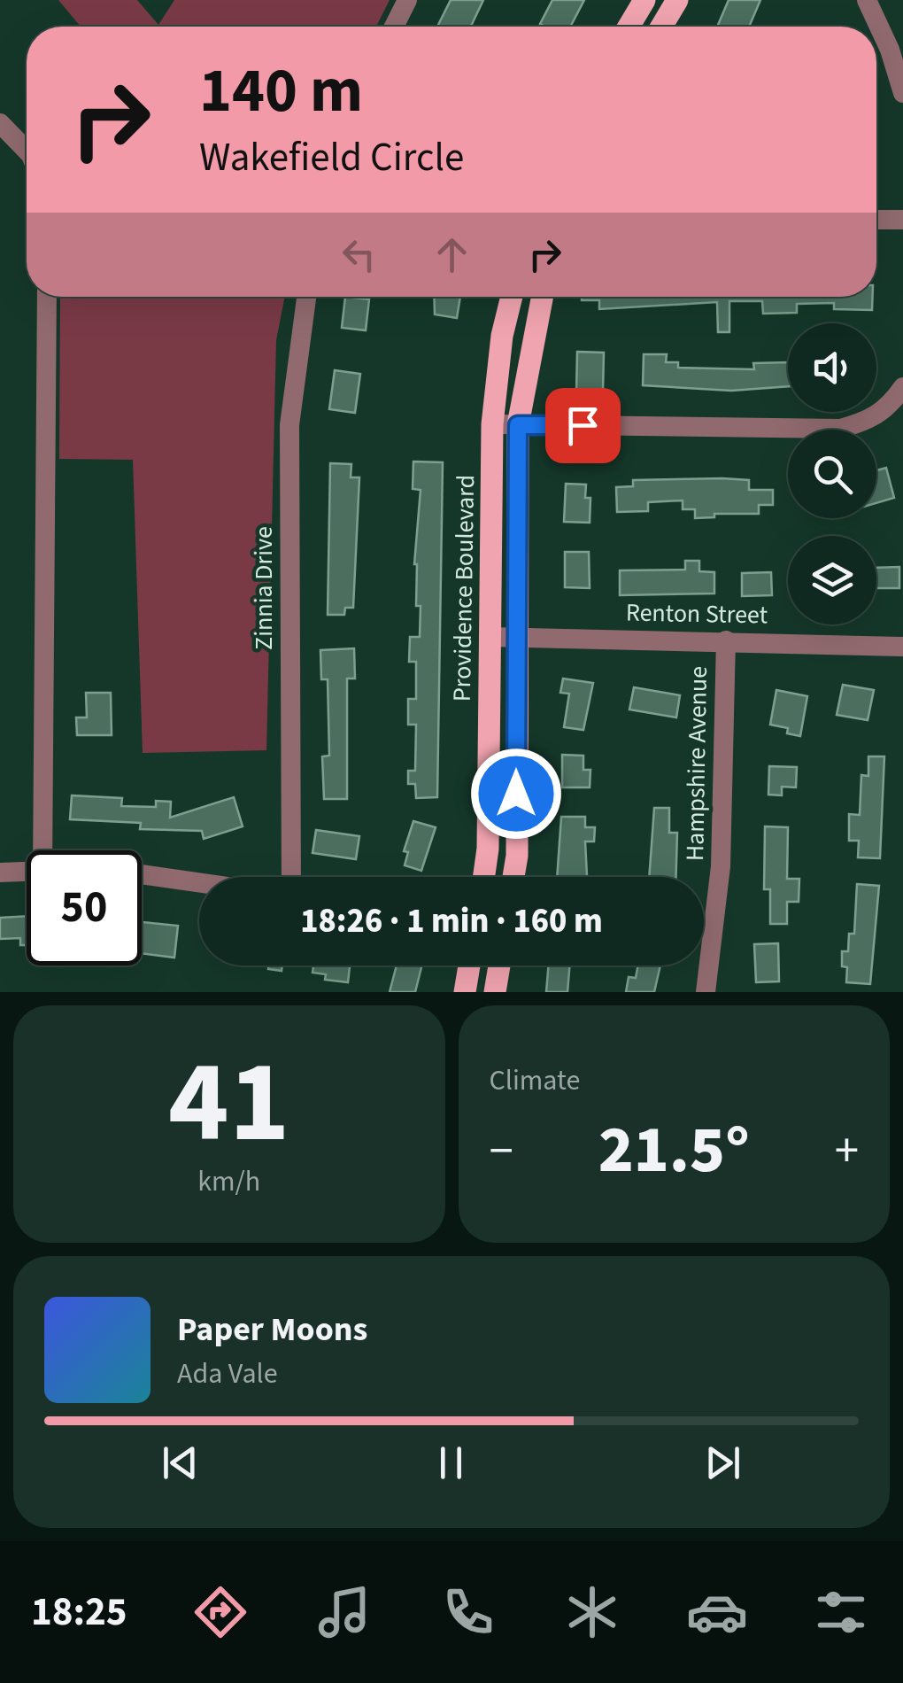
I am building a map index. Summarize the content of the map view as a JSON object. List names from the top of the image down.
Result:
{
  "streets": {
    "main road": ["Providence Boulevard"],
    "street": ["Zinnia Drive", "Renton Street", "Hampshire Avenue"]
  },
  "crossings": [
    ["Providence Boulevard", "Renton Street"],
    ["Renton Street", "Hampshire Avenue"]
  ],
  "page": {
    "turn": ["140 m", "Wakefield Circle"],
    "limit": "50",
    "trip": "18:26 · 1 min · 160 m",
    "tile": [
      ["41", "km/h"],
      "Climate"
    ],
    "heat": ["−", "21.5°", "+"],
    "song": ["Paper Moons", "Ada Vale"],
    "tabs": "18:25"
  }
}
